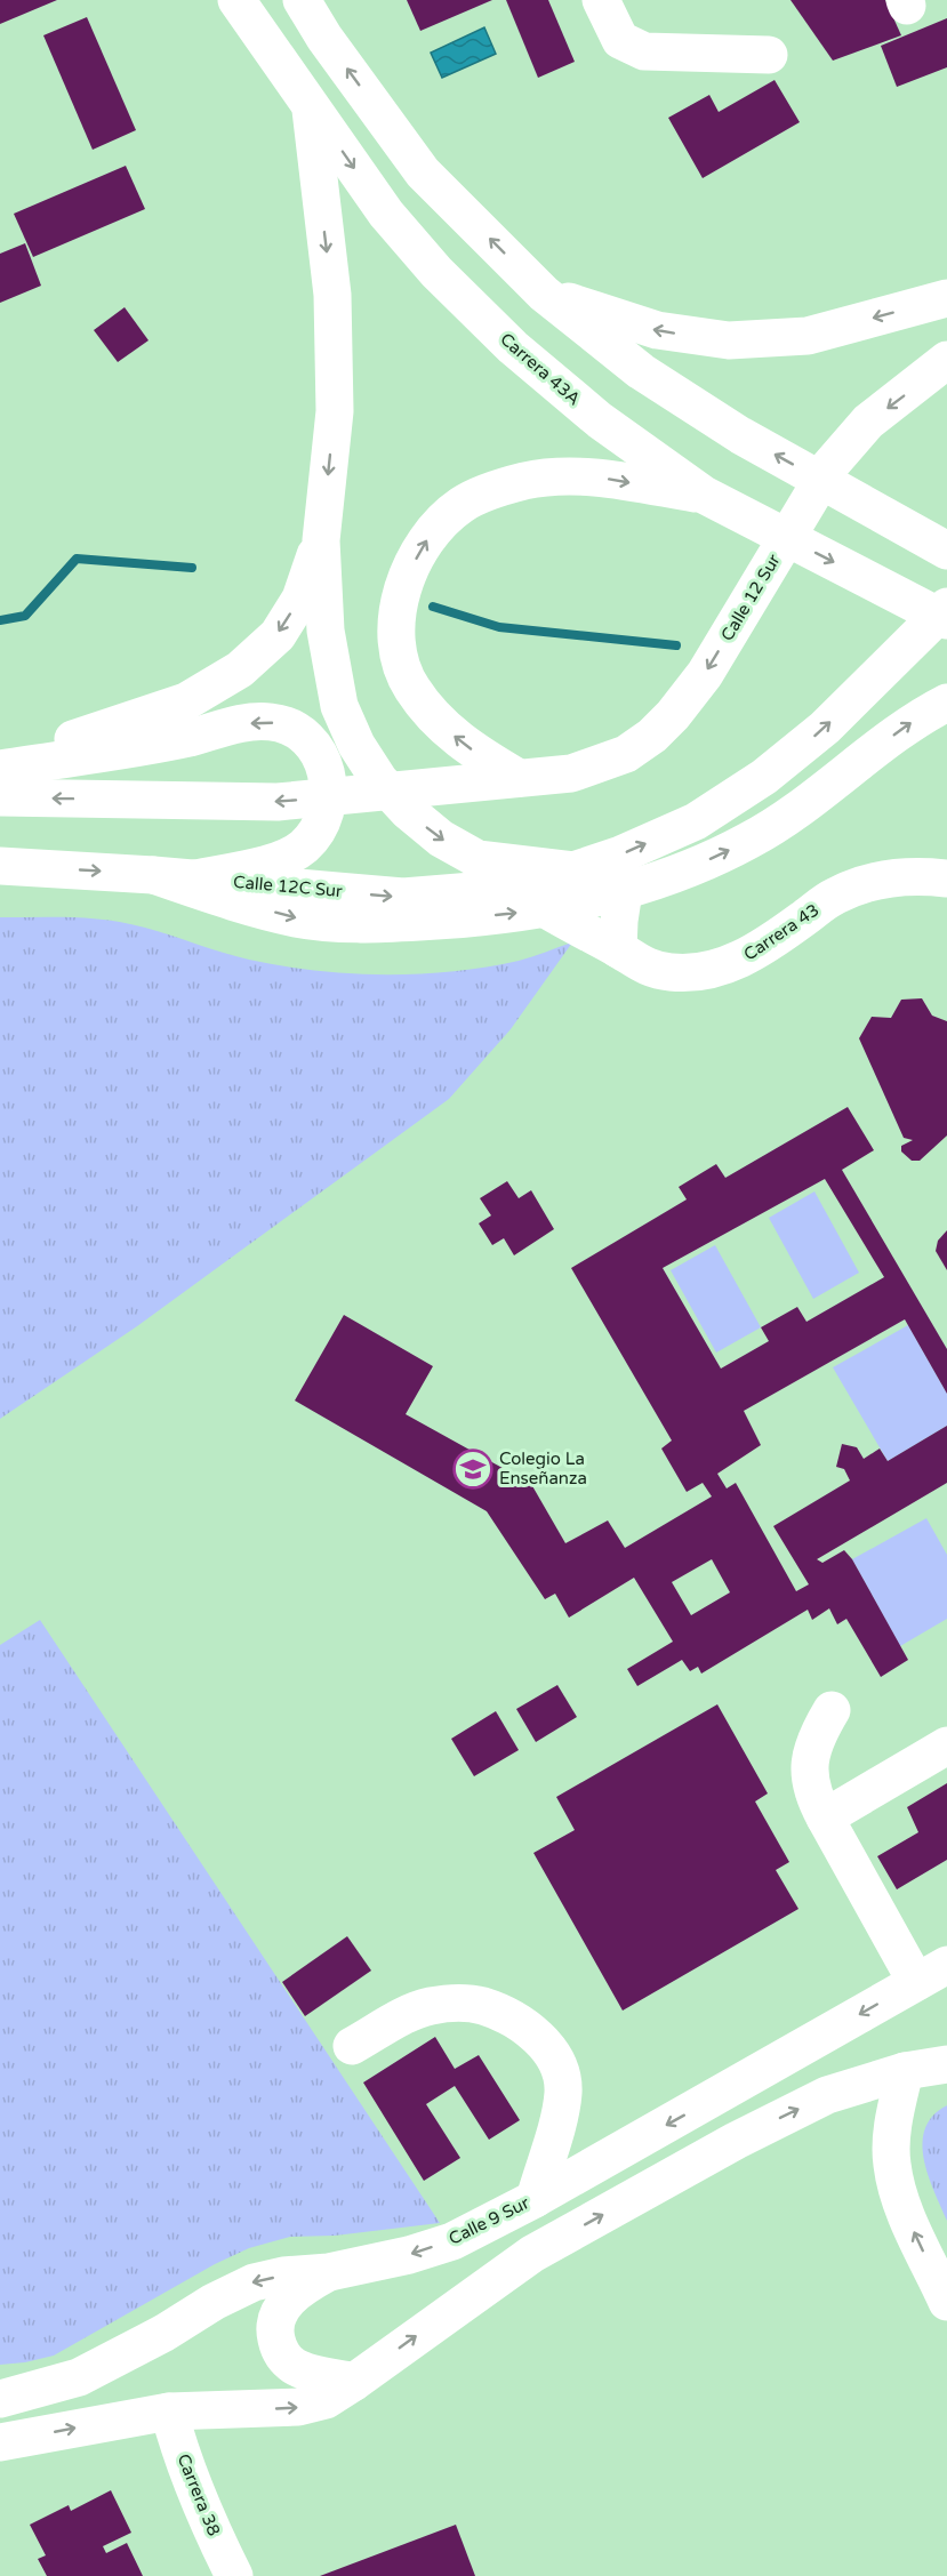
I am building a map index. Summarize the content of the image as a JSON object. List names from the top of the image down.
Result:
{
  "streets": {
    "main road": [
      "Carrera 43A",
      "Calle 12 Sur",
      "Calle 12C Sur",
      "Carrera 43",
      "Calle 9 Sur",
      "Carrera 38"
    ]
  },
  "places": {
    "school or university": ["Colegio La Enseñanza"]
  }
}
